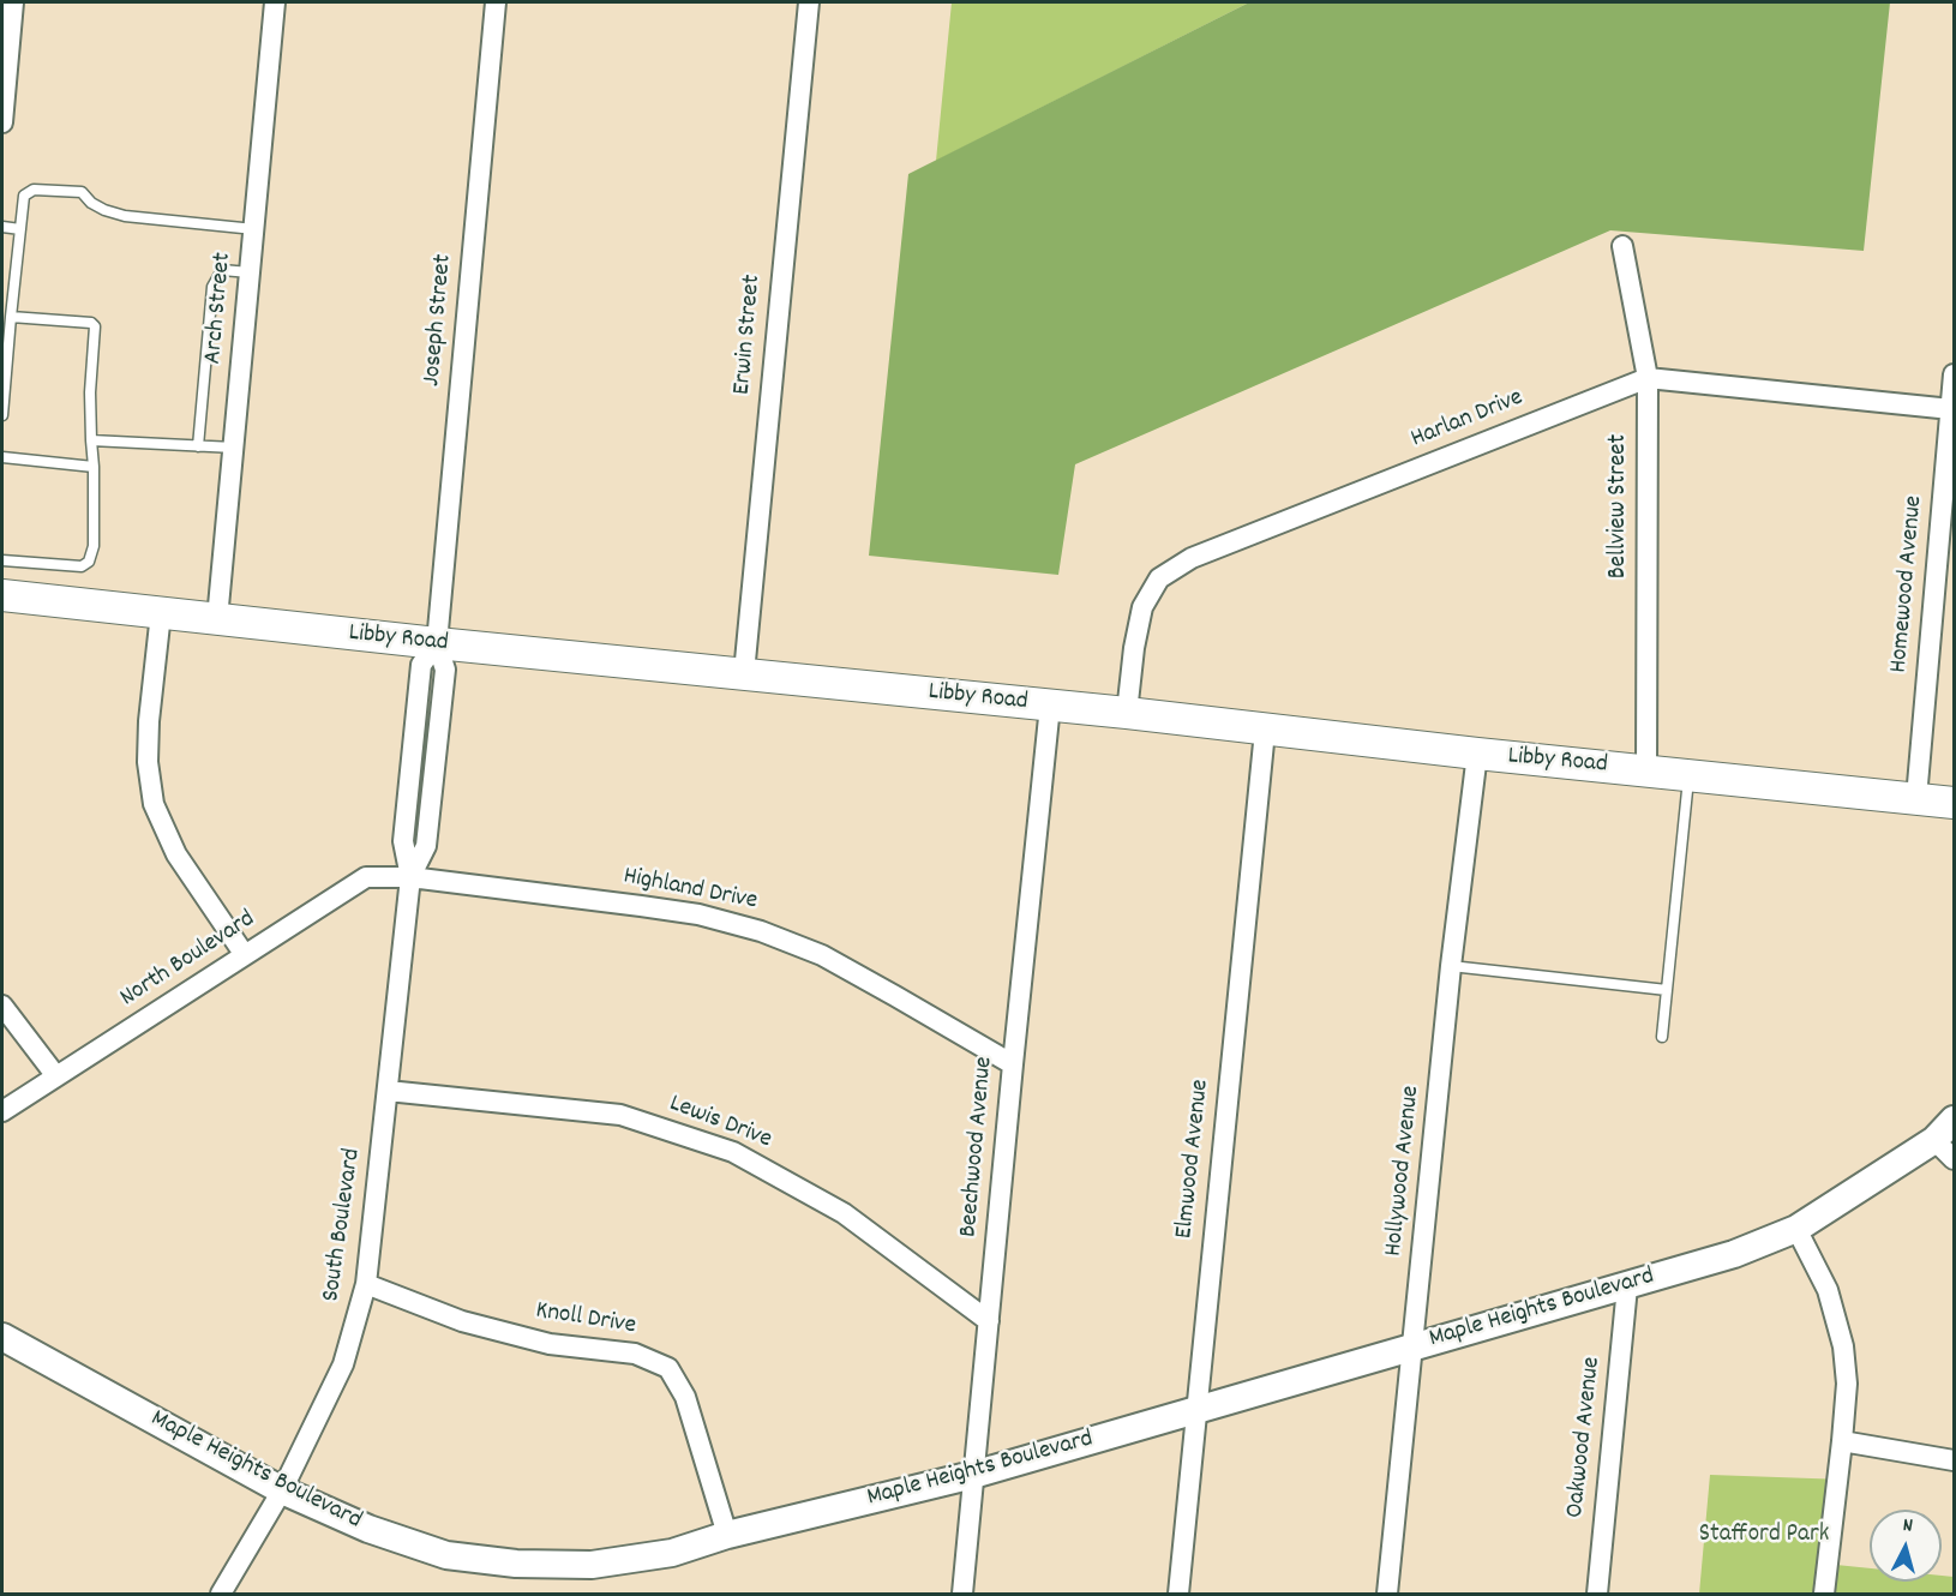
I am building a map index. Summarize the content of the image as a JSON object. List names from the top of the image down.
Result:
{
  "streets": {
    "main road": ["Libby Road"],
    "street": [
      "Arch Street",
      "Joseph Street",
      "Erwin Street",
      "Harlan Drive",
      "Bellview Street",
      "Homewood Avenue",
      "Highland Drive",
      "North Boulevard",
      "Lewis Drive",
      "Beechwood Avenue",
      "Elmwood Avenue",
      "Hollywood Avenue",
      "South Boulevard",
      "Maple Heights Boulevard",
      "Knoll Drive",
      "Oakwood Avenue"
    ]
  },
  "crossings": [
    ["Arch Street", "Libby Road"],
    ["Joseph Street", "Libby Road"],
    ["Joseph Street", "South Boulevard"],
    ["Erwin Street", "Libby Road"],
    ["Harlan Drive", "Bellview Street"],
    ["Harlan Drive", "Homewood Avenue"],
    ["Harlan Drive", "Libby Road"],
    ["Bellview Street", "Libby Road"],
    ["Homewood Avenue", "Libby Road"],
    ["Libby Road", "Beechwood Avenue"],
    ["Libby Road", "Elmwood Avenue"],
    ["Libby Road", "Hollywood Avenue"],
    ["Libby Road", "South Boulevard"],
    ["Highland Drive", "North Boulevard"],
    ["Highland Drive", "Beechwood Avenue"],
    ["Highland Drive", "South Boulevard"],
    ["North Boulevard", "South Boulevard"],
    ["Lewis Drive", "Beechwood Avenue"],
    ["Lewis Drive", "South Boulevard"],
    ["Beechwood Avenue", "Maple Heights Boulevard"],
    ["Elmwood Avenue", "Maple Heights Boulevard"],
    ["Hollywood Avenue", "Maple Heights Boulevard"],
    ["South Boulevard", "Maple Heights Boulevard"],
    ["South Boulevard", "Knoll Drive"],
    ["Maple Heights Boulevard", "Knoll Drive"],
    ["Maple Heights Boulevard", "Oakwood Avenue"]
  ],
  "parks": ["Stafford Park"],
  "north": "top"
}
